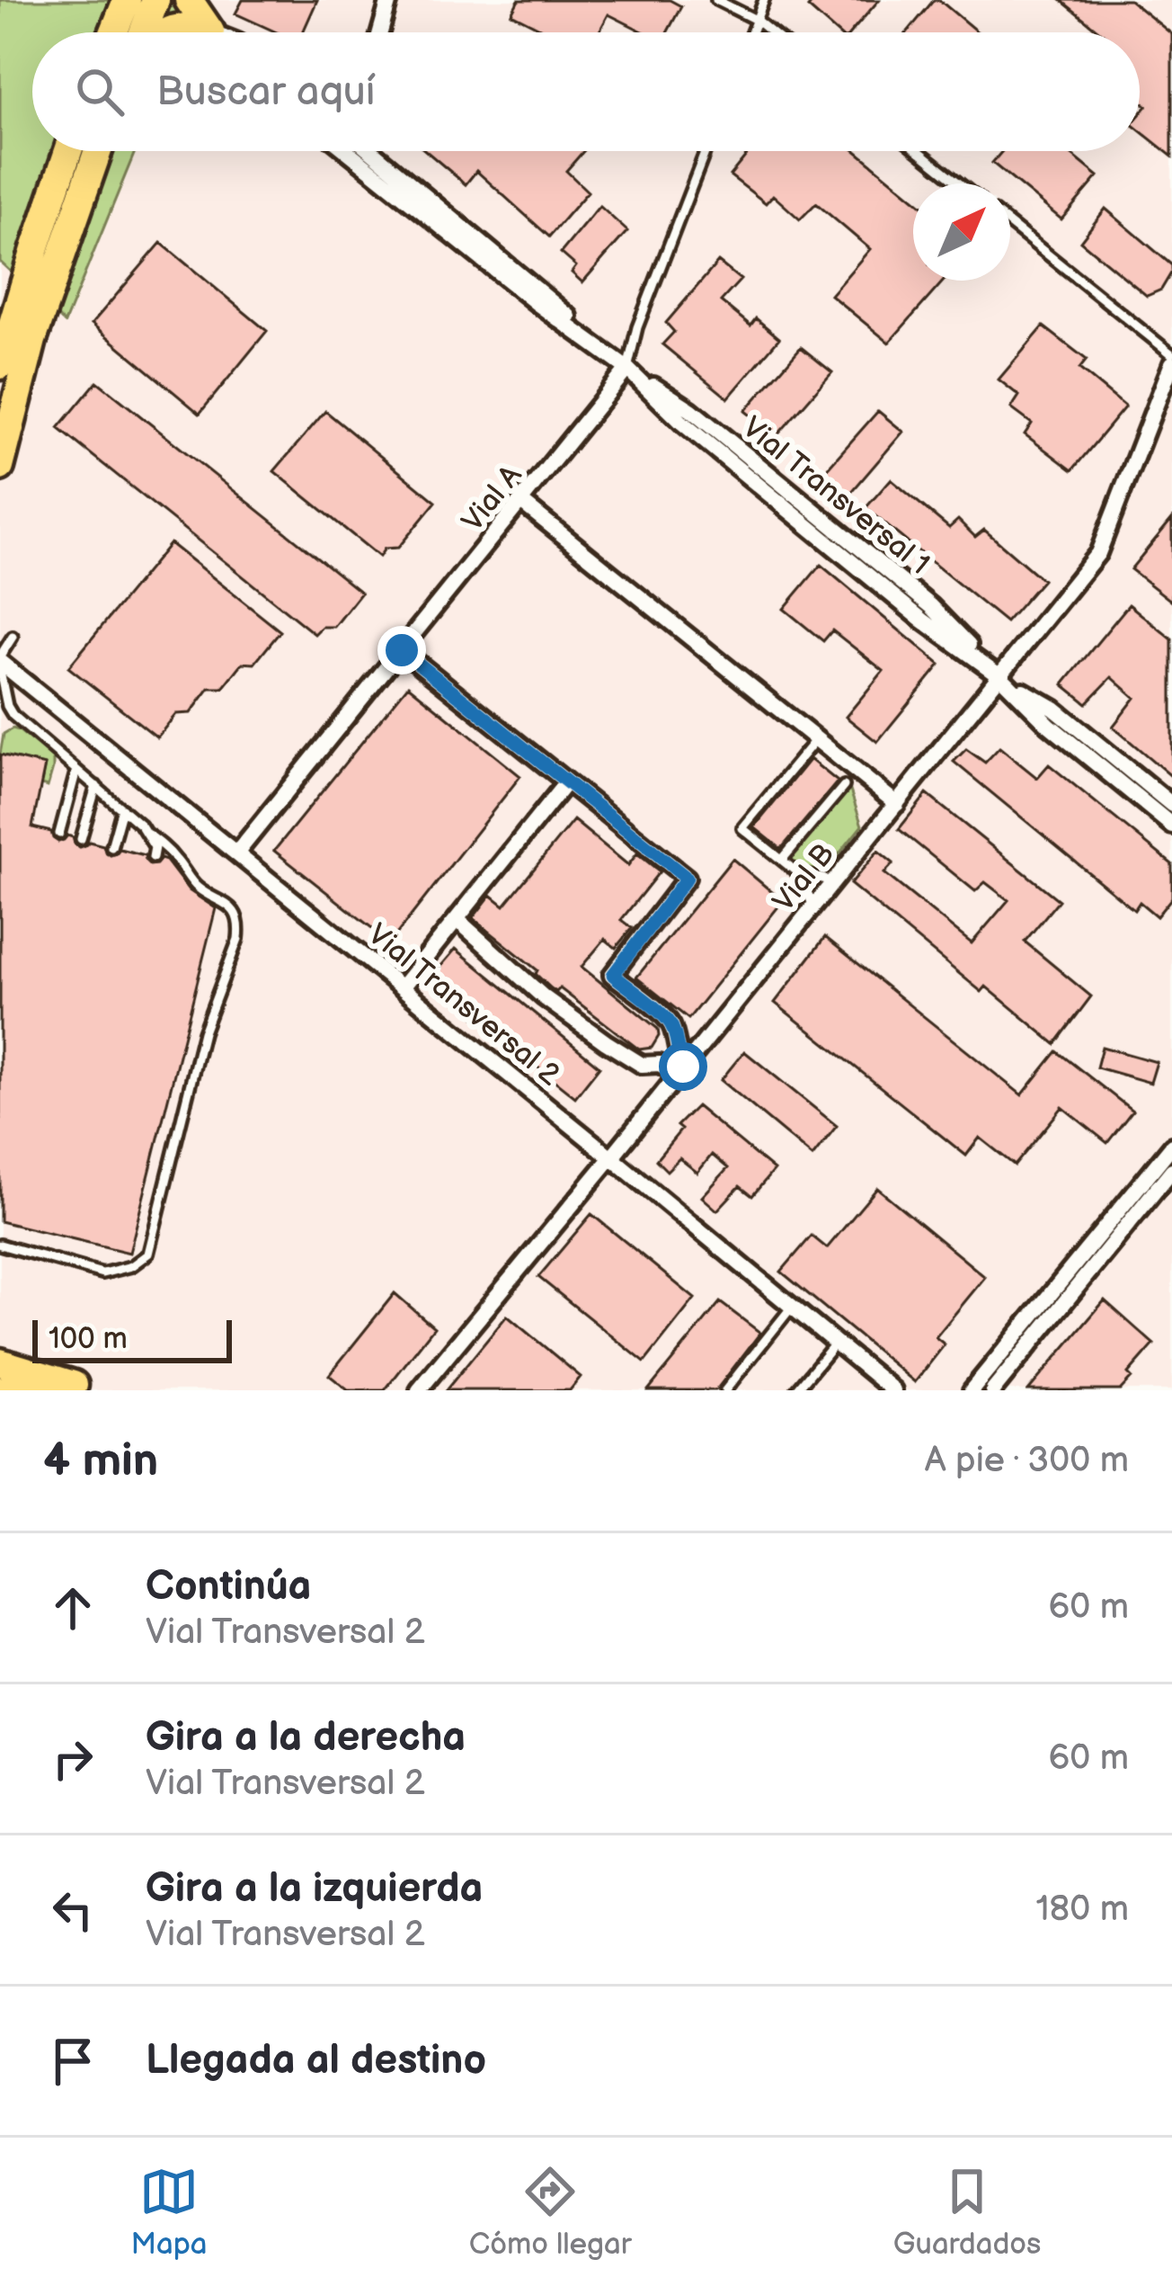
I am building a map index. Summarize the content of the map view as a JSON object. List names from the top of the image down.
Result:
{
  "streets": {
    "street": [
      "Vial Transversal 1",
      "Vial A",
      "Vial B",
      "Vial Transversal 2"
    ]
  },
  "crossings": [
    ["Vial Transversal 1", "Vial A"],
    ["Vial Transversal 1", "Vial B"],
    ["Vial A", "Vial Transversal 2"],
    ["Vial B", "Vial Transversal 2"]
  ],
  "scale_bar": "100 m",
  "north": "top right",
  "page": {
    "search": "Buscar aquí",
    "scale": "100 m",
    "heading": ["4 min", "A pie · 300 m"],
    "list": [
      ["Continúa", "Vial Transversal 2", "60 m"],
      ["Gira a la derecha", "Vial Transversal 2", "60 m"],
      ["Gira a la izquierda", "Vial Transversal 2", "180 m"],
      "Llegada al destino"
    ],
    "nav": ["Mapa", "Cómo llegar", "Guardados"]
  }
}
